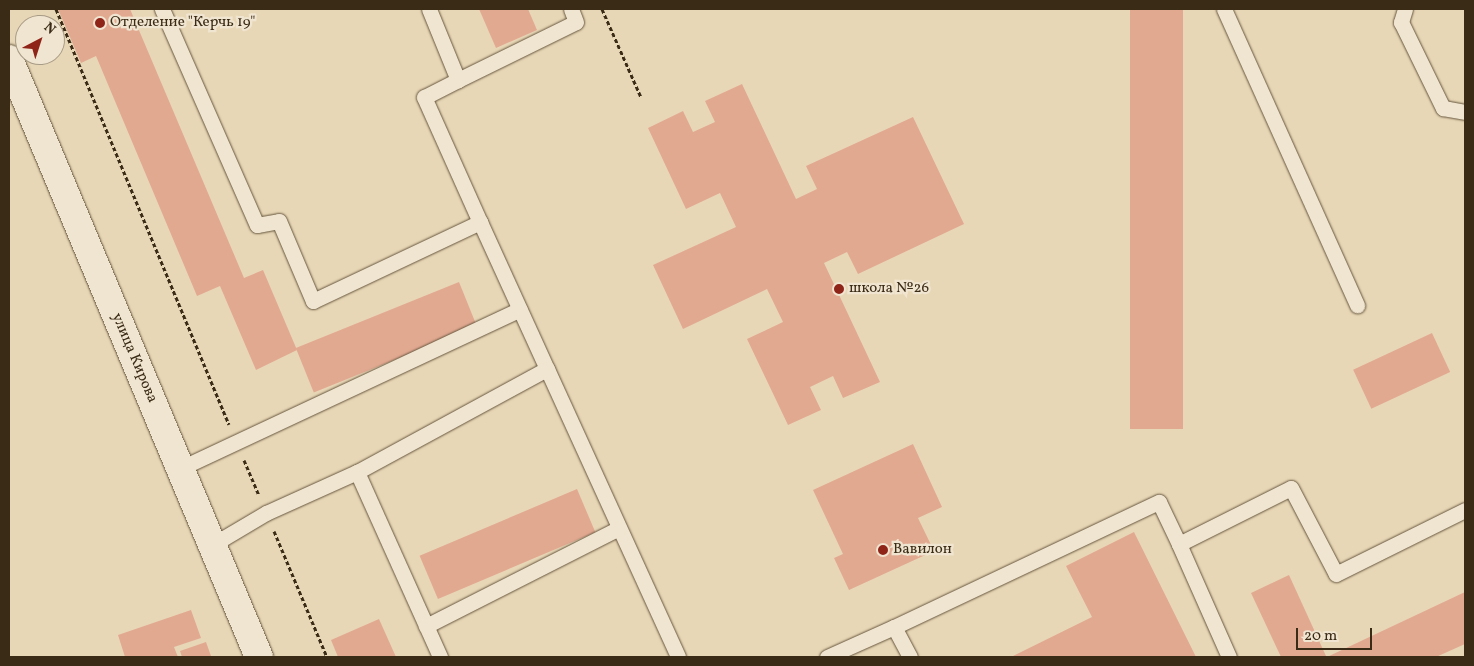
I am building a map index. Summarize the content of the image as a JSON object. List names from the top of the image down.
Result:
{
  "streets": {
    "main road": ["улица Кирова"]
  },
  "places": ["Отделение \"Керчь 19\"", "школа №26", "Вавилон"],
  "scale_bar": "20 m",
  "north": "top right"
}
